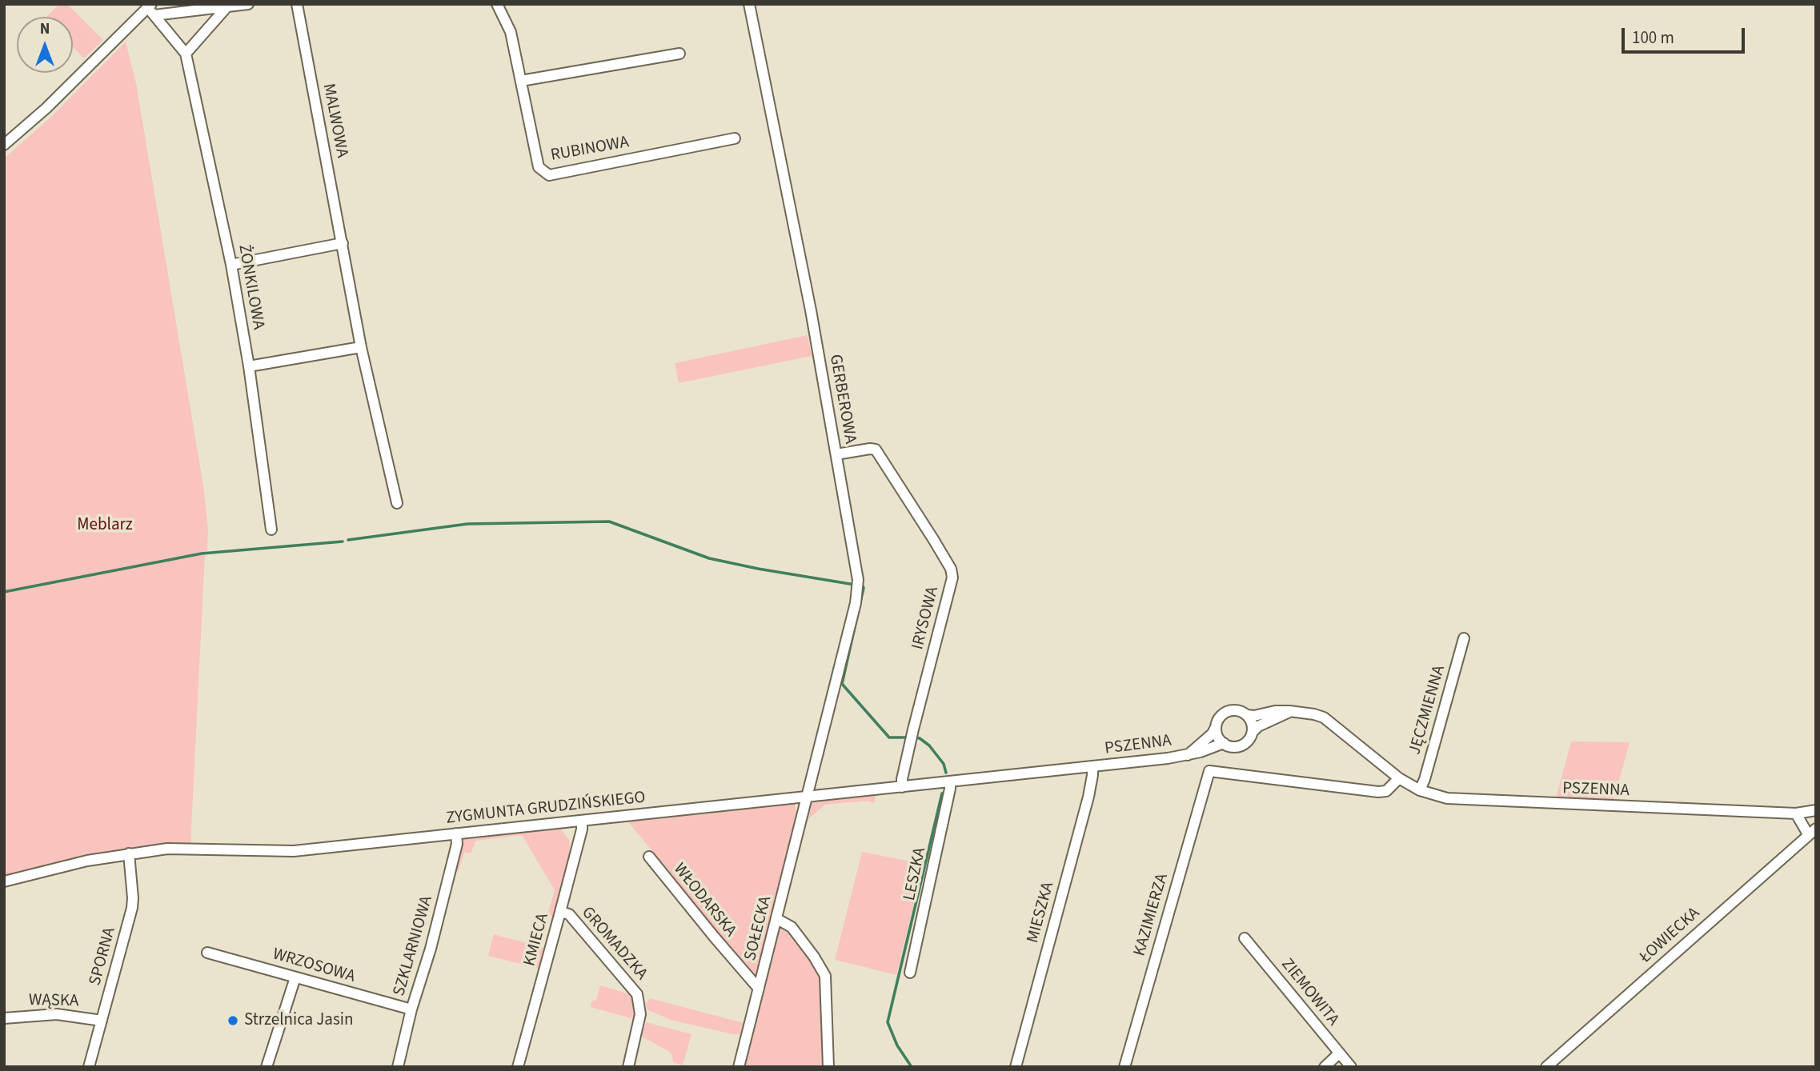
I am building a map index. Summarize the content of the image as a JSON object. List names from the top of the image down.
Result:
{
  "streets": {
    "street": [
      "MALWOWA",
      "RUBINOWA",
      "ŻONKILOWA",
      "GERBEROWA",
      "IRYSOWA",
      "JĘCZMIENNA",
      "PSZENNA",
      "ZYGMUNTA GRUDZIŃSKIEGO",
      "LESZKA",
      "WŁODARSKA",
      "MIESZKA",
      "KAZIMIERZA",
      "SOŁECKA",
      "ŁOWIECKA",
      "KMIECA",
      "GROMADZKA",
      "SZKLARNIOWA",
      "SPORNA",
      "WRZOSOWA",
      "ZIEMOWITA",
      "WĄSKA"
    ]
  },
  "crossings": [
    ["GERBEROWA", "IRYSOWA"],
    ["GERBEROWA", "ZYGMUNTA GRUDZIŃSKIEGO"],
    ["GERBEROWA", "SOŁECKA"],
    ["IRYSOWA", "ZYGMUNTA GRUDZIŃSKIEGO"],
    ["JĘCZMIENNA", "PSZENNA"],
    ["PSZENNA", "ZYGMUNTA GRUDZIŃSKIEGO"],
    ["PSZENNA", "MIESZKA"],
    ["PSZENNA", "KAZIMIERZA"],
    ["ZYGMUNTA GRUDZIŃSKIEGO", "LESZKA"],
    ["ZYGMUNTA GRUDZIŃSKIEGO", "MIESZKA"],
    ["ZYGMUNTA GRUDZIŃSKIEGO", "SOŁECKA"],
    ["ZYGMUNTA GRUDZIŃSKIEGO", "KMIECA"],
    ["ZYGMUNTA GRUDZIŃSKIEGO", "SZKLARNIOWA"],
    ["ZYGMUNTA GRUDZIŃSKIEGO", "SPORNA"],
    ["WŁODARSKA", "SOŁECKA"],
    ["KMIECA", "GROMADZKA"],
    ["SZKLARNIOWA", "WRZOSOWA"],
    ["SPORNA", "WĄSKA"]
  ],
  "parks": ["Meblarz"],
  "places": ["Strzelnica Jasin"],
  "scale_bar": "100 m",
  "north": "top"
}
